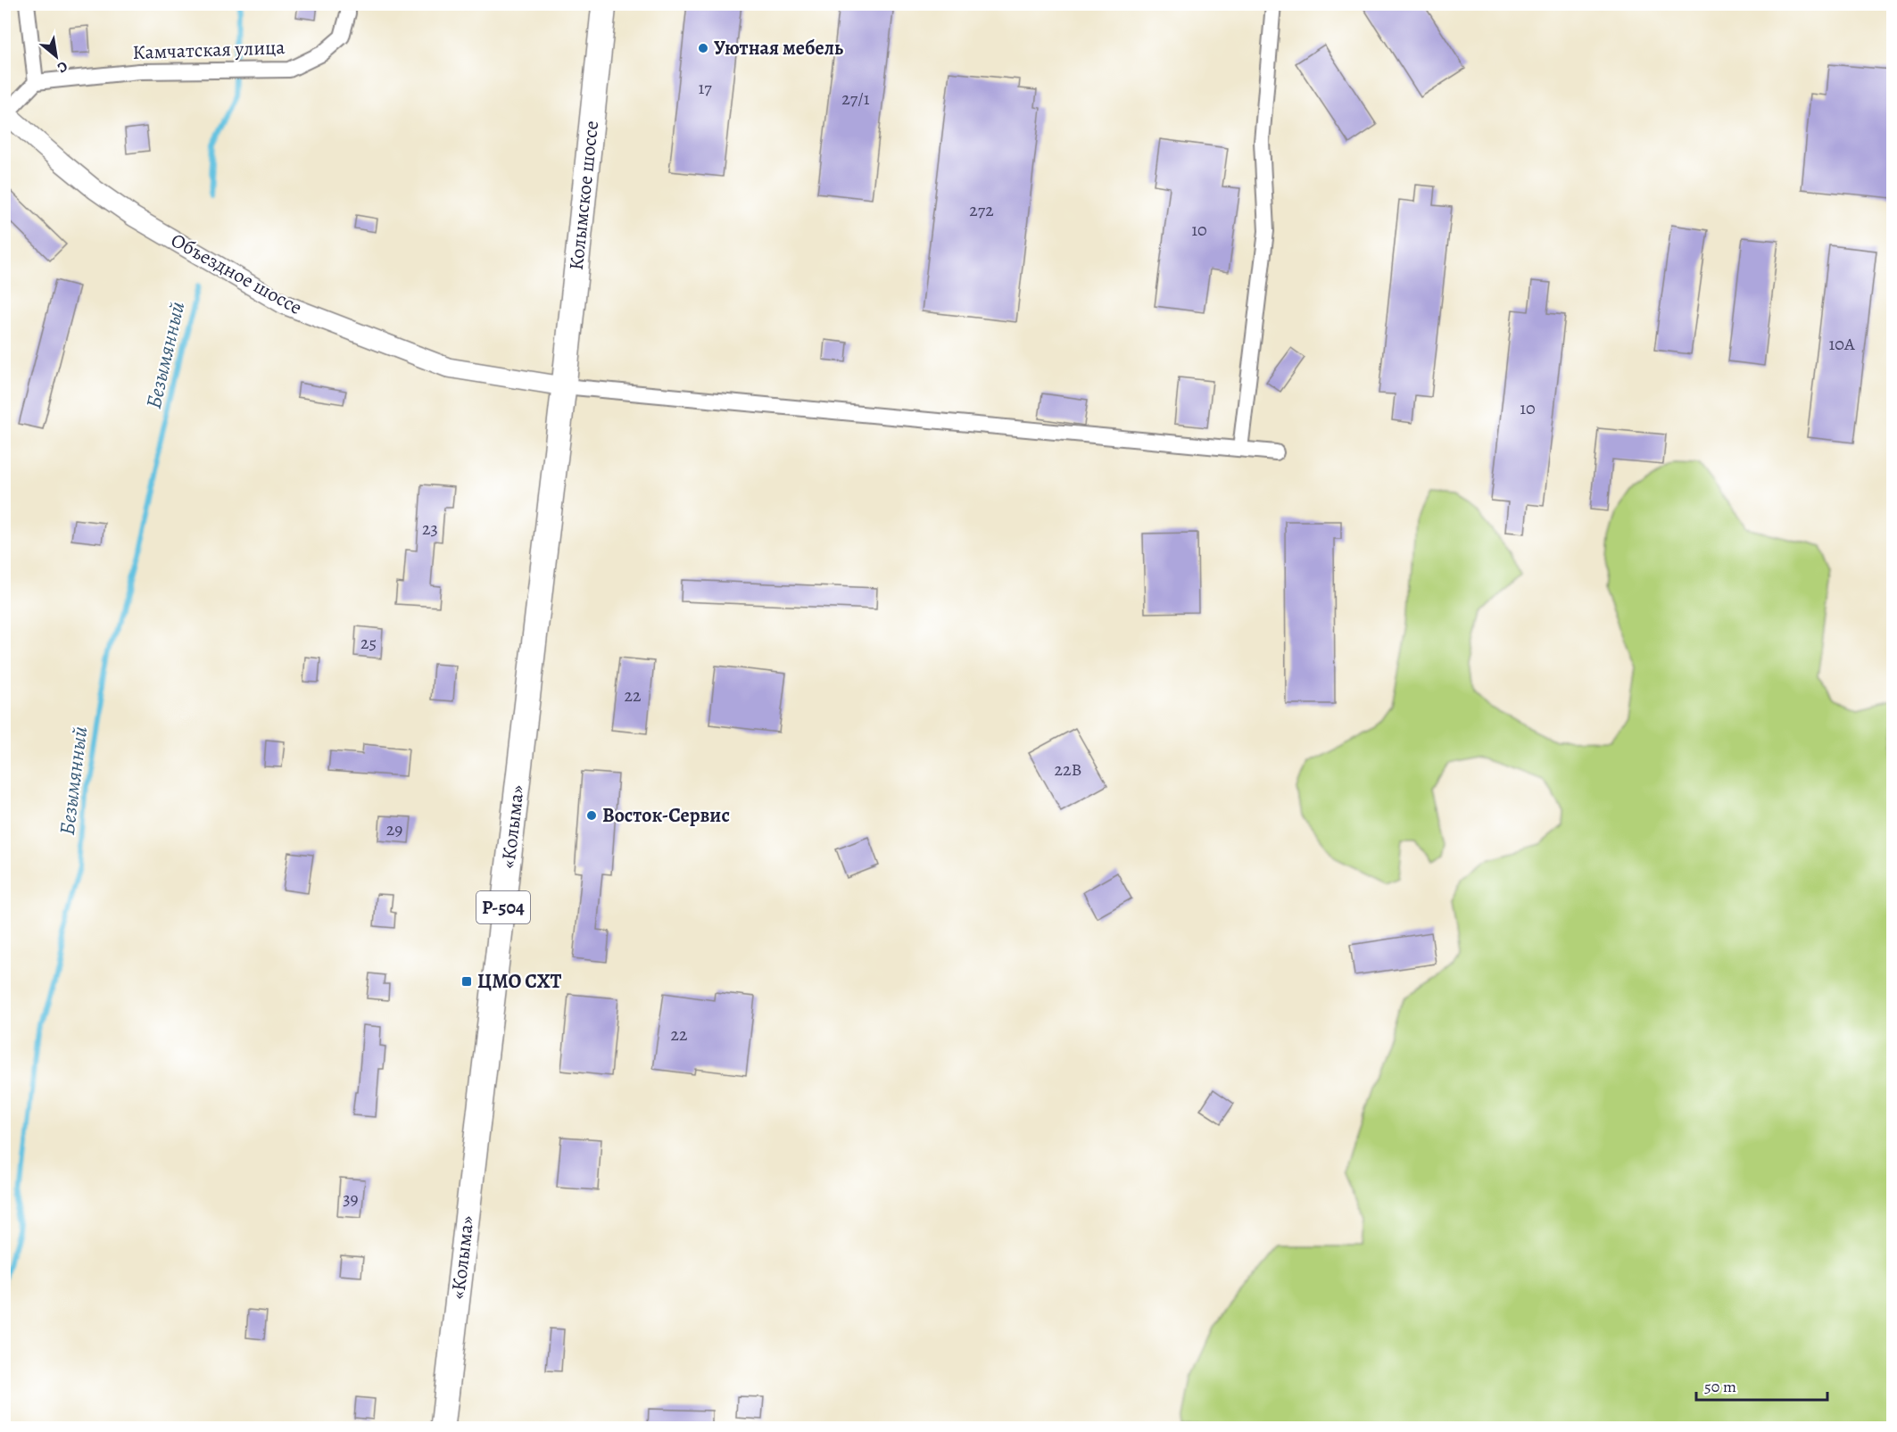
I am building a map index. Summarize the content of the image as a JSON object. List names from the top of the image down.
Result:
{
  "streets": {
    "highway": ["Колымское шоссе", "«Колыма»", "Р-504"],
    "street": ["Камчатская улица", "Объездное шоссе"]
  },
  "crossings": [
    ["Колымское шоссе", "Объездное шоссе"],
    ["Колымское шоссе", "«Колыма»"],
    ["Объездное шоссе", "«Колыма»"]
  ],
  "water": ["Безымянный"],
  "places": {
    "other": ["Уютная мебель", "Восток-Сервис"],
    "transit": ["ЦМО СХТ"]
  },
  "house_numbers": [
    "17",
    "27/1",
    "272",
    "10",
    "10А",
    "10",
    "23",
    "25",
    "22",
    "22В",
    "29",
    "22",
    "39"
  ],
  "scale_bar": "50 m",
  "north": "bottom right"
}
